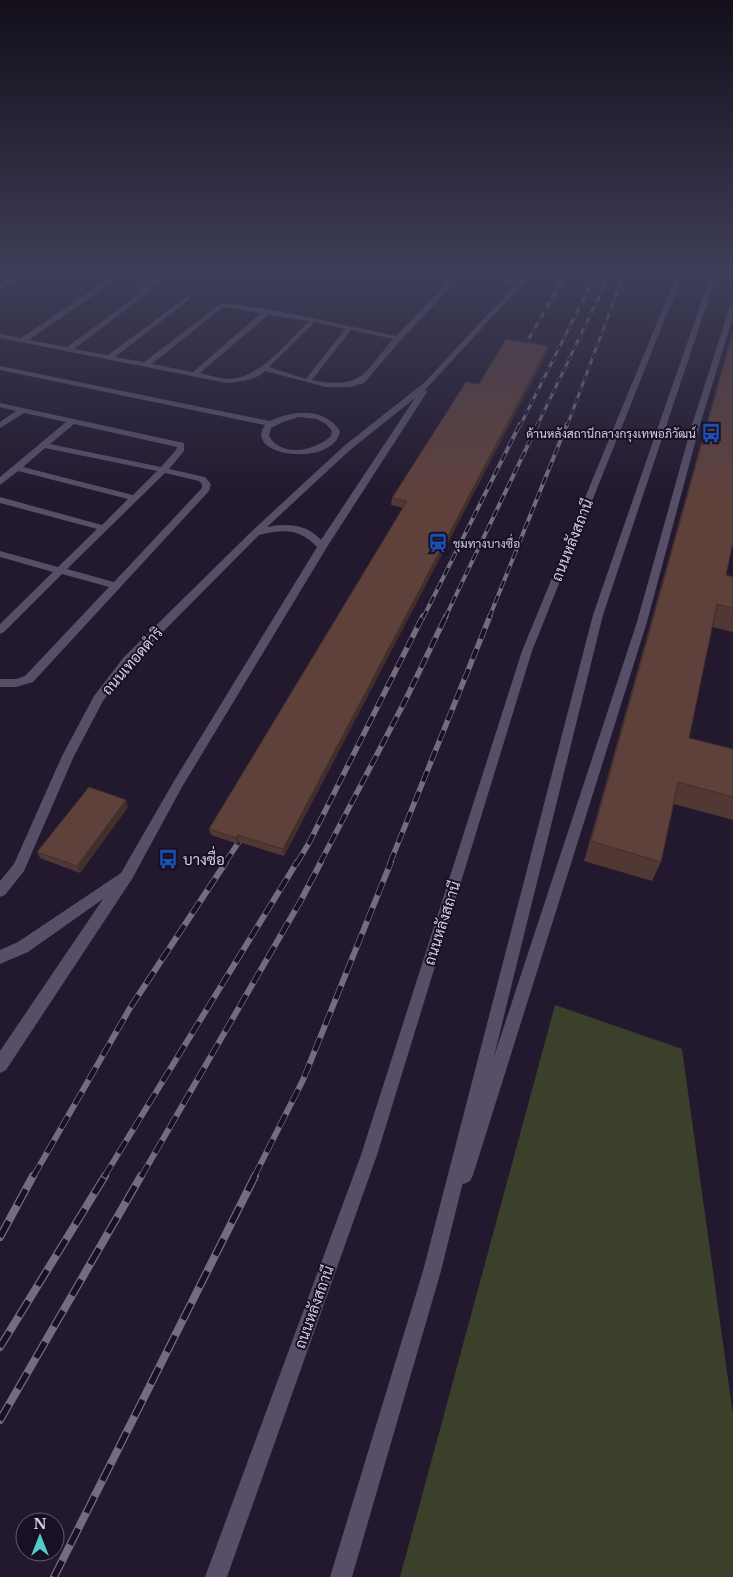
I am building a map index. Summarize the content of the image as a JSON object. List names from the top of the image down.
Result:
{
  "streets": {
    "street": ["ถนนหลังสถานี", "ถนนเทอดดำริ"]
  },
  "places": {
    "bus stop": ["ด้านหลังสถานีกลางกรุงเทพอภิวัฒน์", "บางซื่อ"],
    "station": ["ชุมทางบางซื่อ"]
  },
  "north": "top"
}
